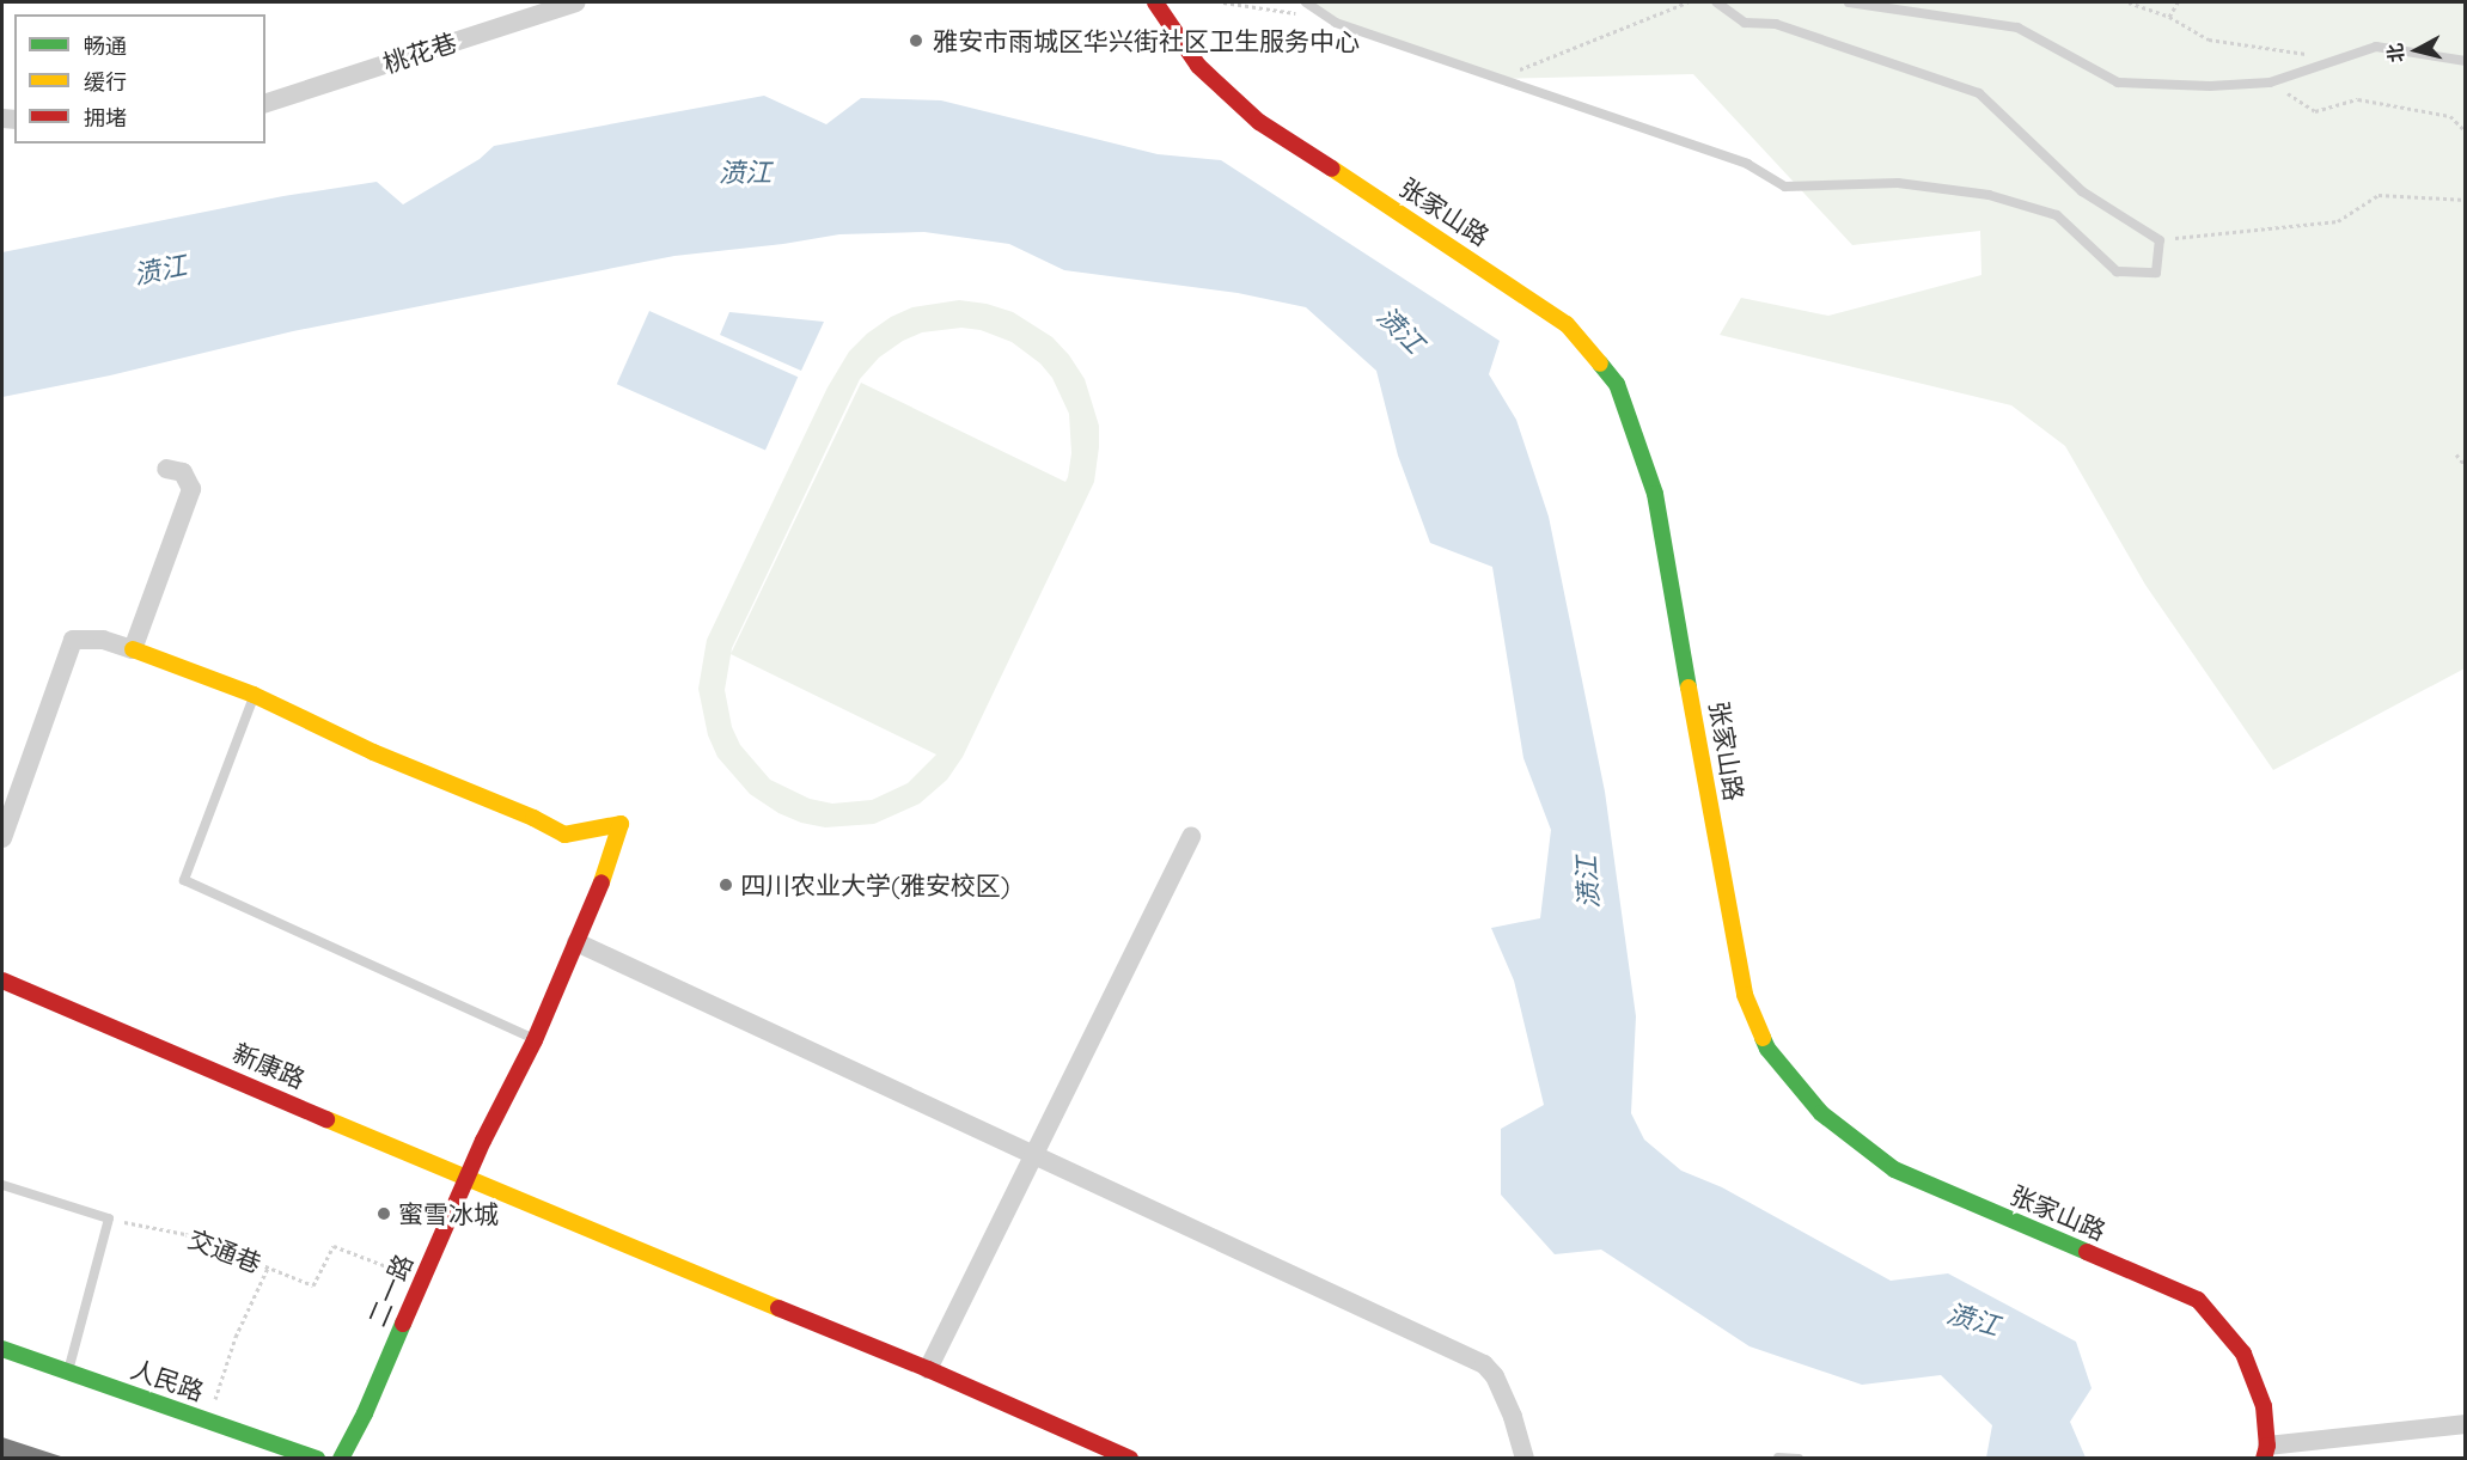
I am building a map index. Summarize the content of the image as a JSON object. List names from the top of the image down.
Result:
{
  "streets": {
    "street": [
      "桃花巷",
      "张家山路",
      "新康路",
      "二一路",
      "人民路"
    ],
    "path": ["交通巷"]
  },
  "crossings": [
    ["新康路", "二一路"],
    ["交通巷", "二一路"]
  ],
  "water": ["𣸣江"],
  "places": ["雅安市雨城区华兴街社区卫生服务中心", "四川农业大学(雅安校区)", "蜜雪冰城"],
  "legend": ["畅通", "缓行", "拥堵"],
  "north": "left"
}
